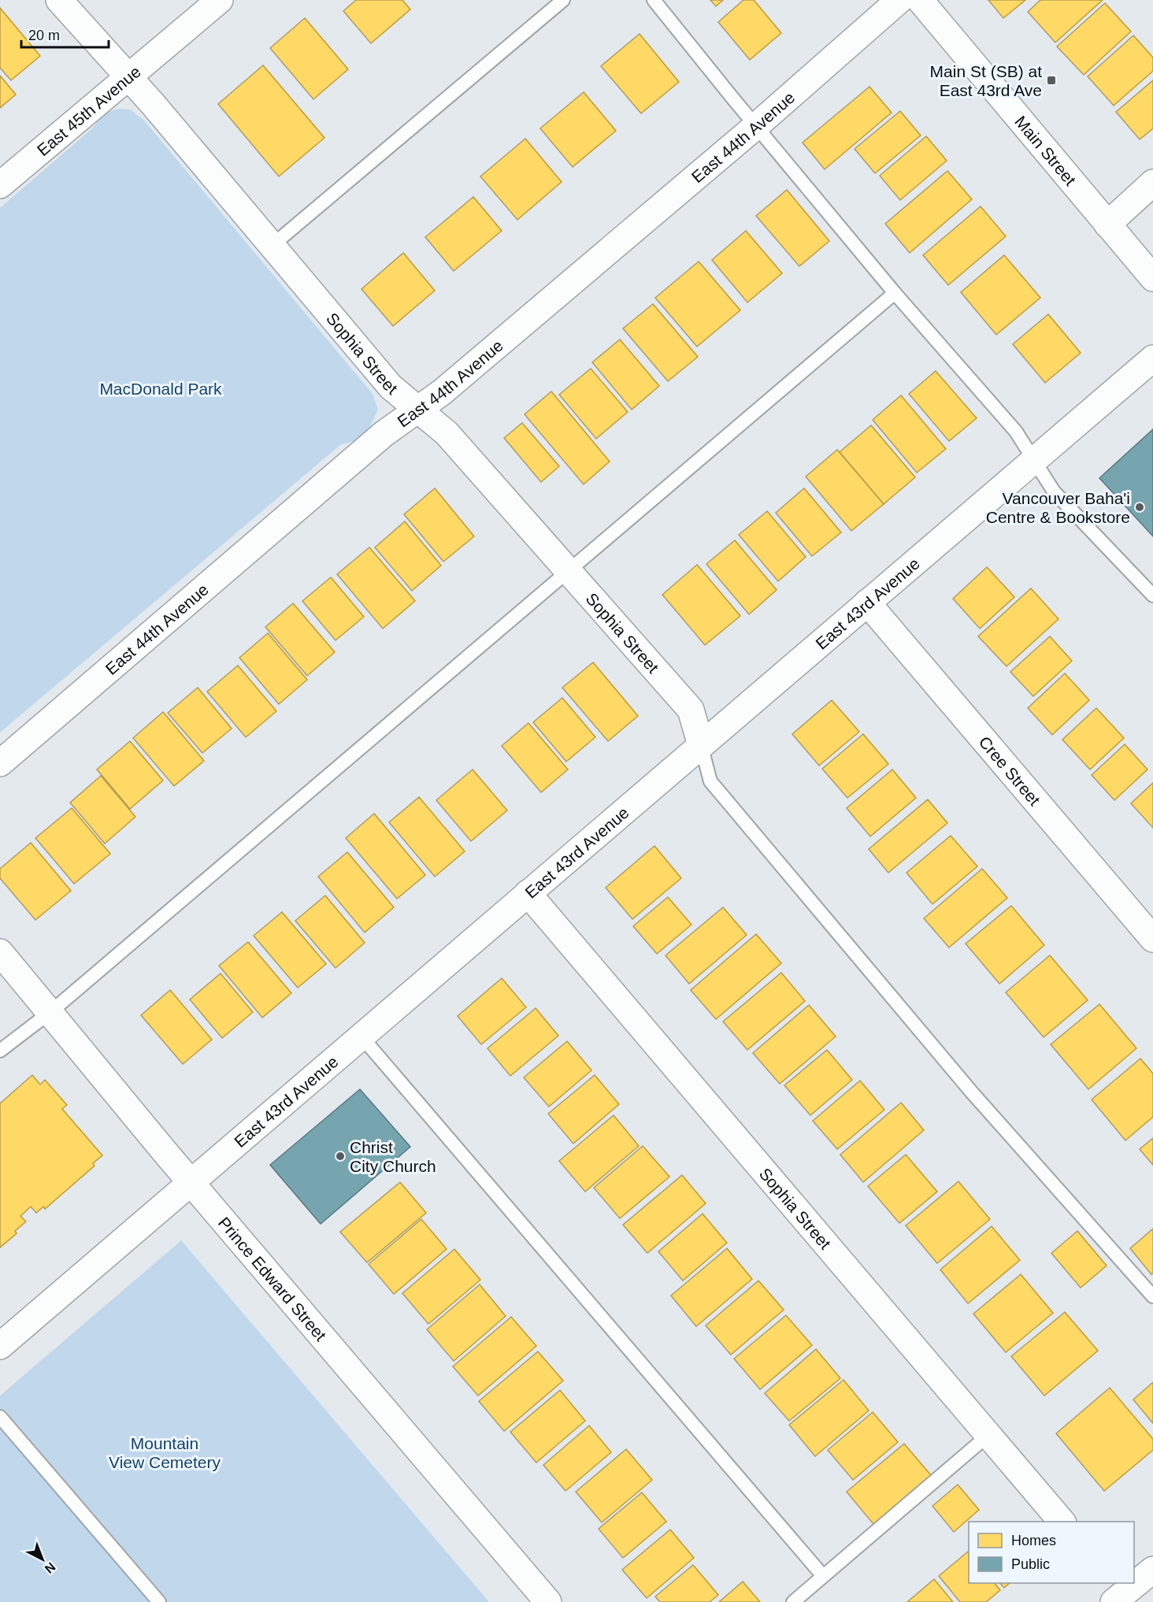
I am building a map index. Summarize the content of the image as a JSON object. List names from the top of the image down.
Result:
{
  "streets": {
    "street": [
      "East 45th Avenue",
      "East 44th Avenue",
      "Main Street",
      "Sophia Street",
      "East 43rd Avenue",
      "Cree Street",
      "Prince Edward Street"
    ]
  },
  "crossings": [
    ["East 45th Avenue", "Sophia Street"],
    ["East 44th Avenue", "Sophia Street"],
    ["Sophia Street", "East 43rd Avenue"],
    ["East 43rd Avenue", "Cree Street"],
    ["East 43rd Avenue", "Prince Edward Street"]
  ],
  "parks": ["MacDonald Park", "Mountain View Cemetery"],
  "places": {
    "transit": ["Main St (SB) at East 43rd Ave"],
    "other": ["Vancouver Baha'i Centre & Bookstore", "Christ City Church"]
  },
  "legend": ["Homes", "Public"],
  "scale_bar": "20 m",
  "north": "bottom right"
}
